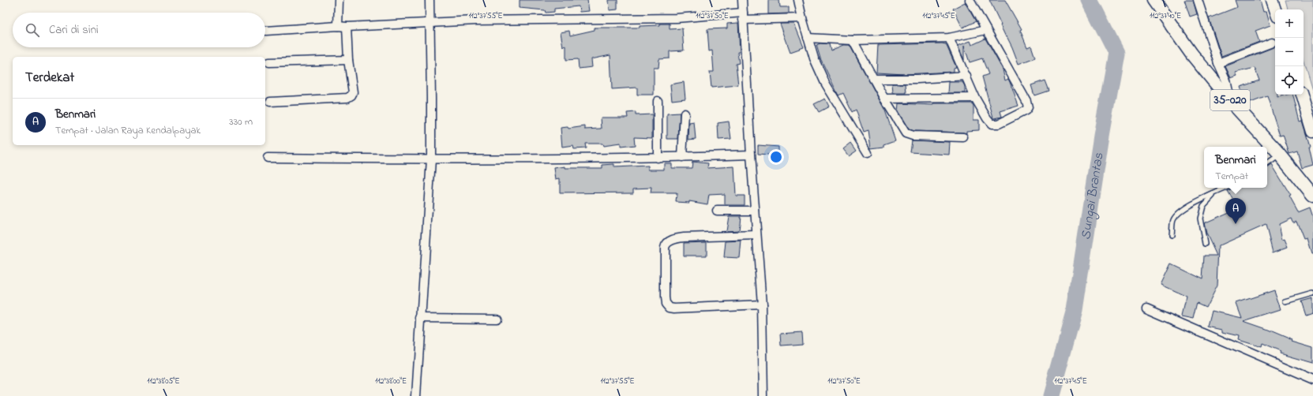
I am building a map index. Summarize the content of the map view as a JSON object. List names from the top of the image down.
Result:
{
  "streets": {
    "main road": ["35-020"]
  },
  "water": ["Sungai Brantas"],
  "page": {
    "map_buttons": ["+", "−"],
    "search": "Cari di sini",
    "heading": "Terdekat",
    "list": [
      {
        "mark": "A",
        "name": "Benmari",
        "note": "Tempat · Jalan Raya Kendalpayak",
        "value": "330 m"
      }
    ],
    "popup": ["Benmari", "Tempat"],
    "pins": "A"
  },
  "coordinates": [
    "112°37'40\"E",
    "112°37'55\"E",
    "112°37'50\"E",
    "112°37'45\"E",
    "112°38'05\"E",
    "112°38'00\"E"
  ]
}
